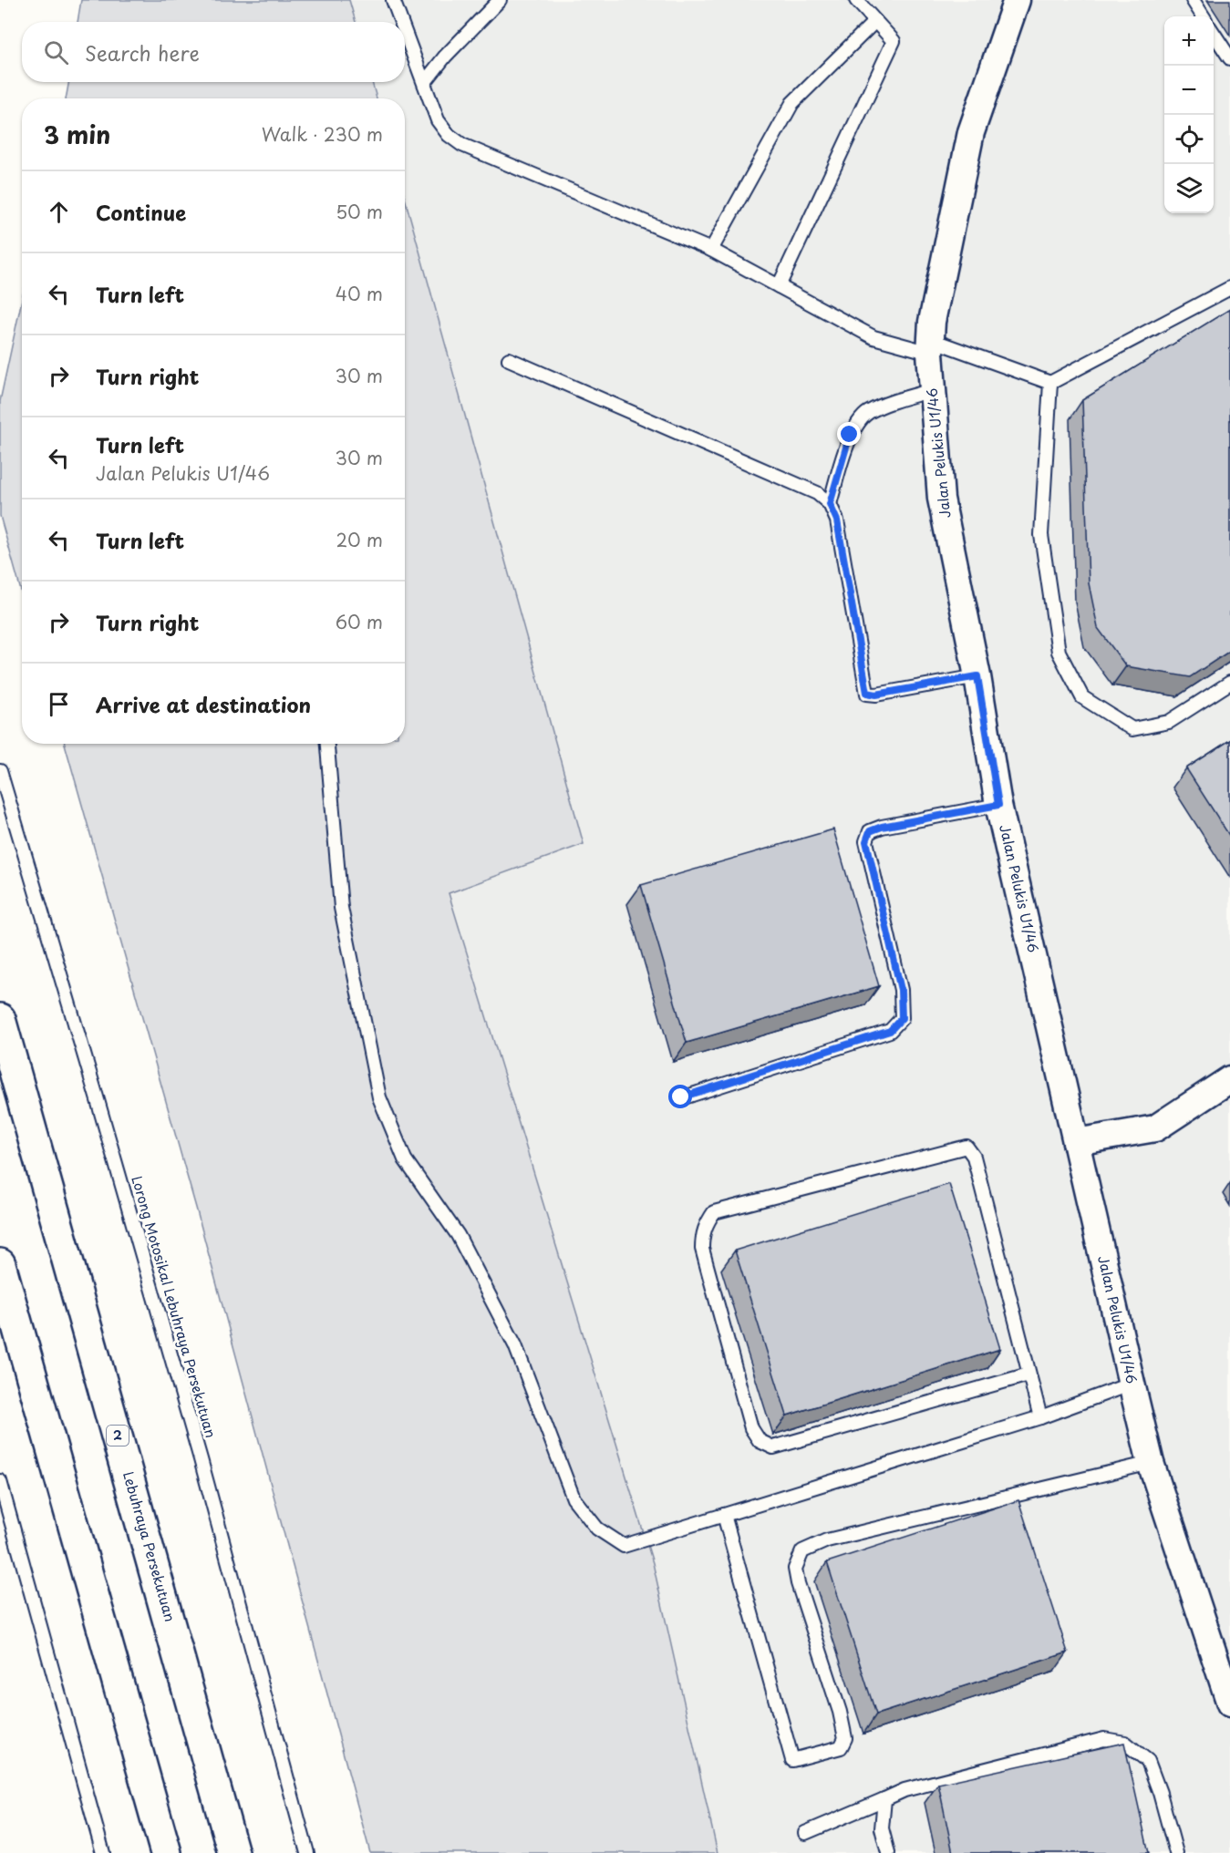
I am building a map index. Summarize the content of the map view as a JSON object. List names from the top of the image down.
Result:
{
  "streets": {
    "highway": ["2", "Lebuhraya Persekutuan"],
    "street": ["Jalan Pelukis U1/46"],
    "lane": ["Lorong Motosikal Lebuhraya Persekutuan"]
  },
  "page": {
    "map_buttons": ["+", "−"],
    "search": "Search here",
    "heading": ["3 min", "Walk · 230 m"],
    "list": [
      ["Continue", "50 m"],
      ["Turn left", "40 m"],
      ["Turn right", "30 m"],
      ["Turn left", "Jalan Pelukis U1/46", "30 m"],
      ["Turn left", "20 m"],
      ["Turn right", "60 m"],
      "Arrive at destination"
    ]
  }
}
